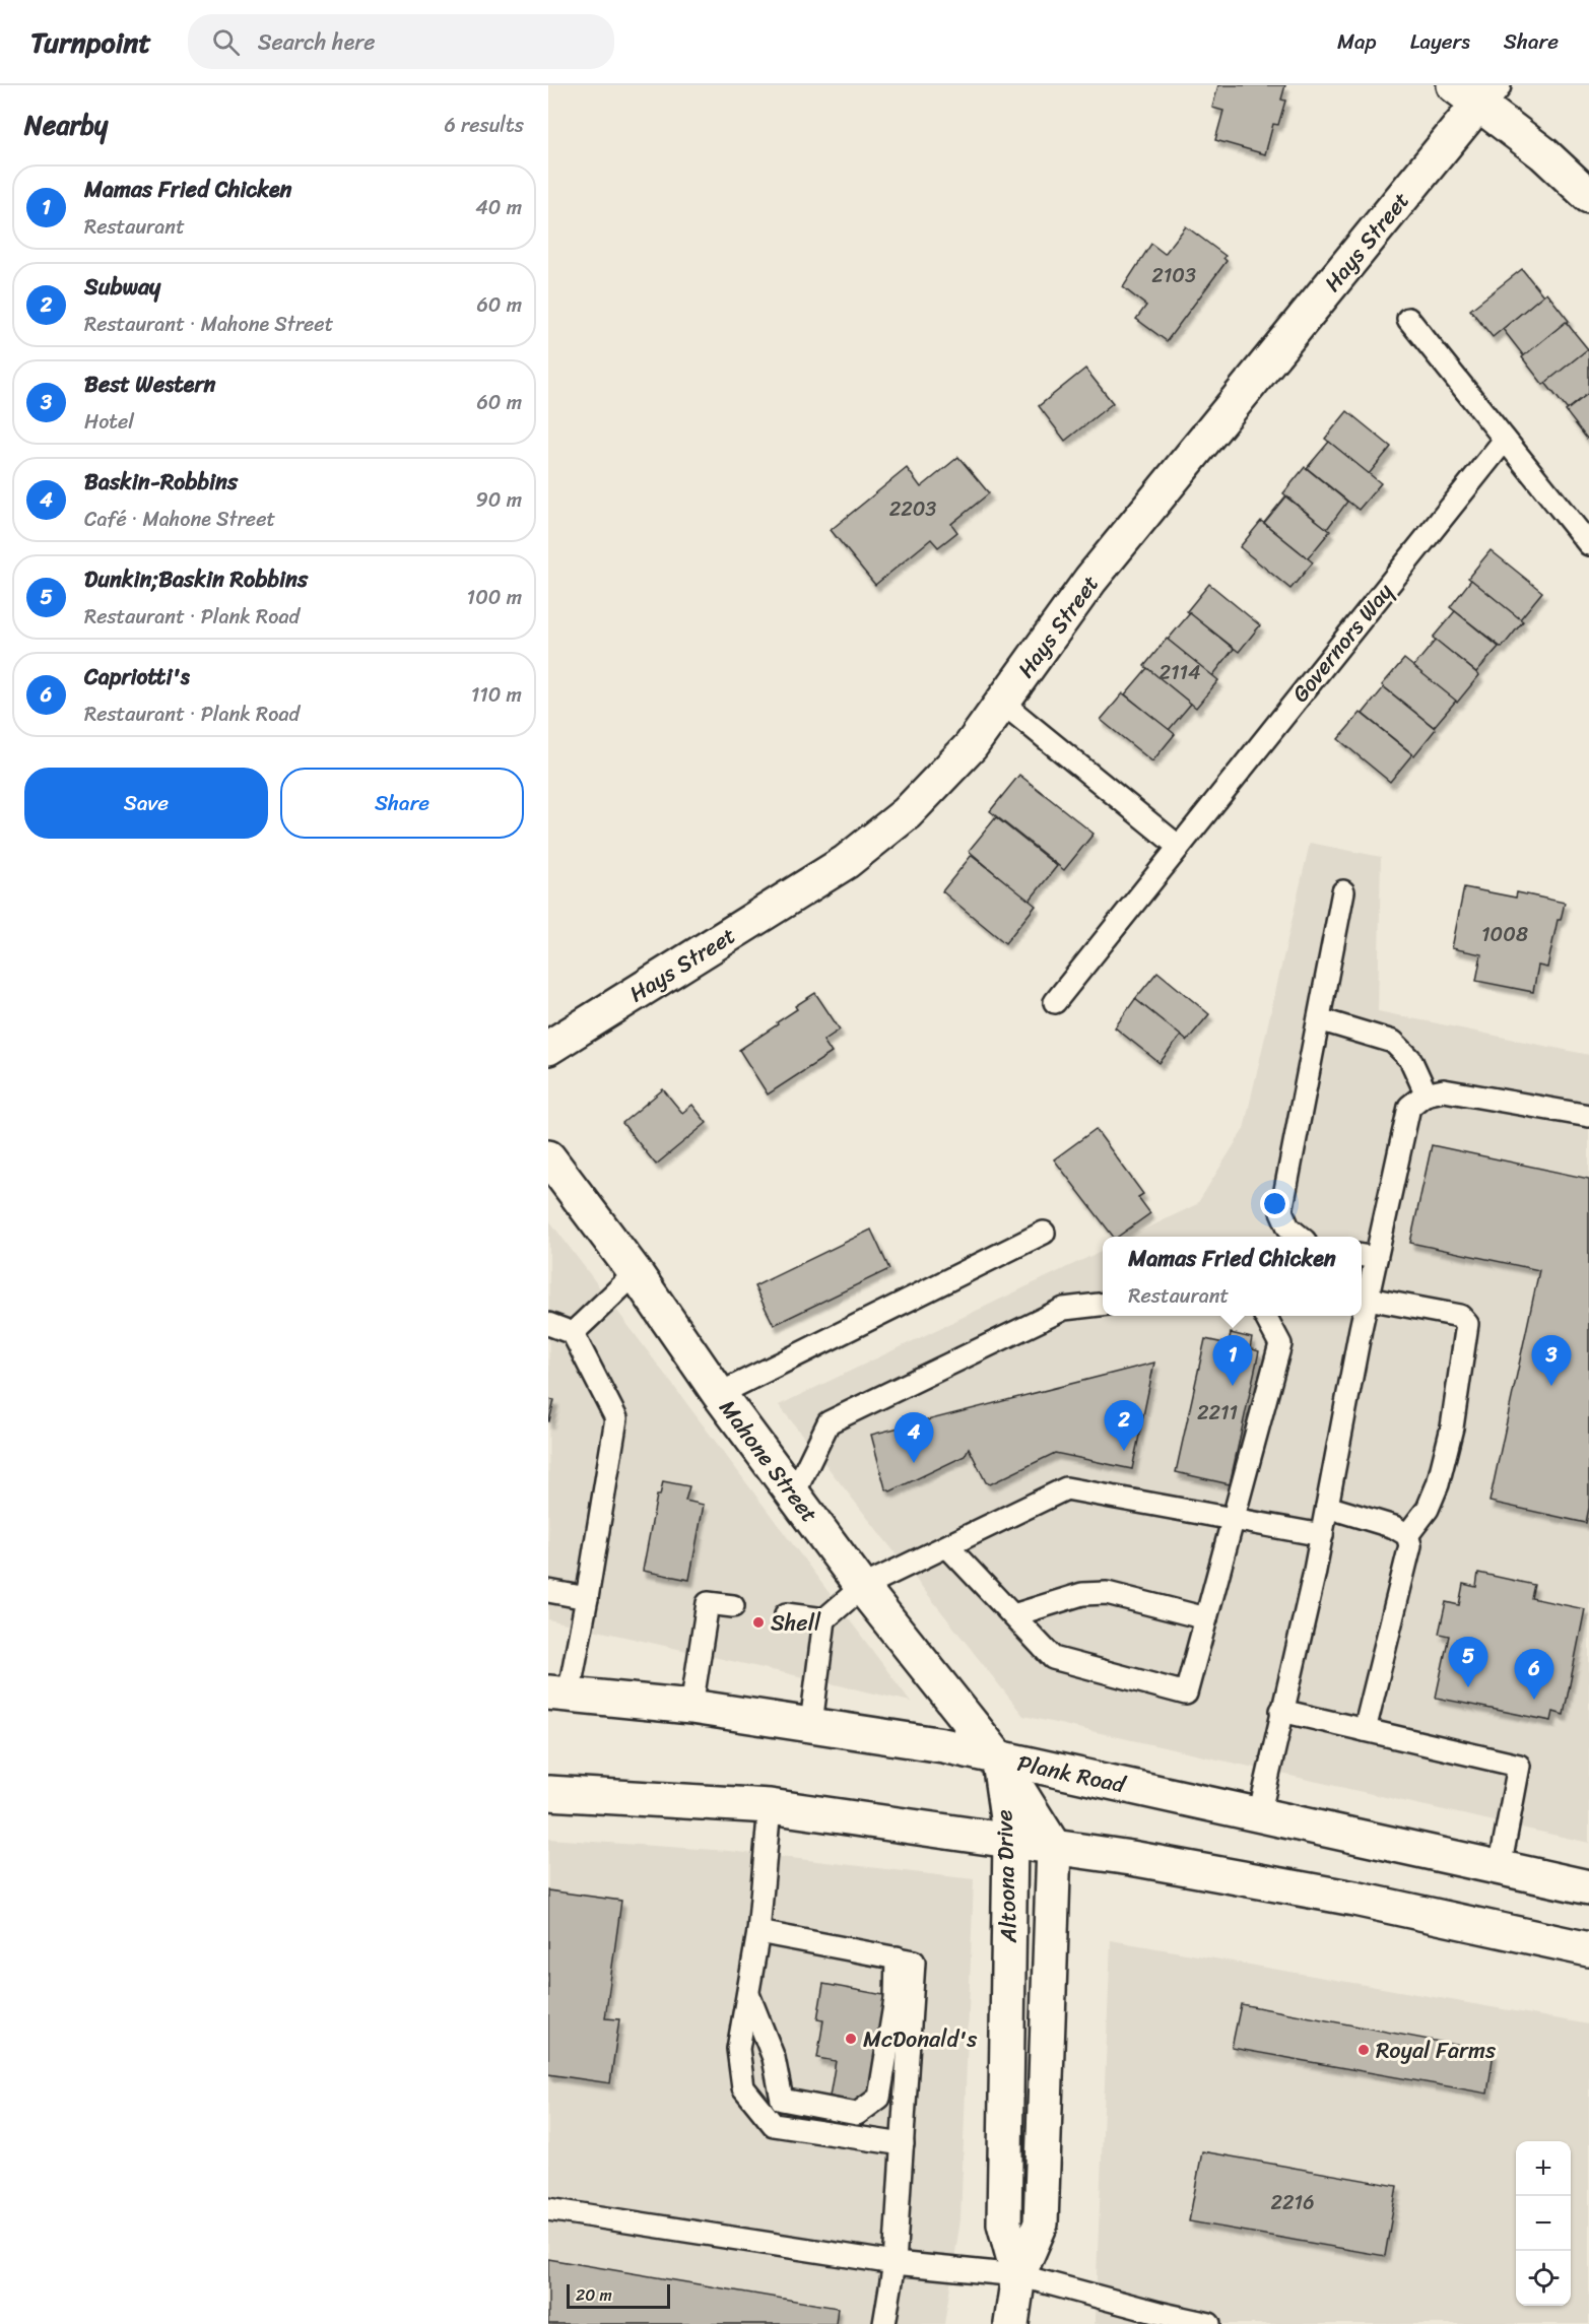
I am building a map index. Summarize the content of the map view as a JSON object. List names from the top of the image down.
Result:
{
  "streets": {
    "main road": [
      "Hays Street",
      "Mahone Street",
      "Plank Road",
      "Altoona Drive"
    ],
    "lane": ["Governors Way"]
  },
  "crossings": [
    ["Mahone Street", "Plank Road"],
    ["Mahone Street", "Altoona Drive"],
    ["Plank Road", "Altoona Drive"]
  ],
  "places": ["Shell", "McDonald's", "Royal Farms"],
  "house_numbers": [
    "2103",
    "2203",
    "2114",
    "1008",
    "2211",
    "2216"
  ],
  "scale_bar": "20 m",
  "page": {
    "header": "Turnpoint",
    "search": "Search here",
    "nav": ["Map", "Layers", "Share"],
    "heading": ["Nearby", "6 results"],
    "list": [
      {
        "mark": "1",
        "name": "Mamas Fried Chicken",
        "note": "Restaurant",
        "value": "40 m"
      },
      {
        "mark": "2",
        "name": "Subway",
        "note": "Restaurant · Mahone Street",
        "value": "60 m"
      },
      {
        "mark": "3",
        "name": "Best Western",
        "note": "Hotel",
        "value": "60 m"
      },
      {
        "mark": "4",
        "name": "Baskin-Robbins",
        "note": "Café · Mahone Street",
        "value": "90 m"
      },
      {
        "mark": "5",
        "name": "Dunkin;Baskin Robbins",
        "note": "Restaurant · Plank Road",
        "value": "100 m"
      },
      {
        "mark": "6",
        "name": "Capriotti's",
        "note": "Restaurant · Plank Road",
        "value": "110 m"
      }
    ],
    "buttons": ["Save", "Share"],
    "popup": ["Mamas Fried Chicken", "Restaurant"],
    "pins": [
      "1",
      "3",
      "2",
      "4",
      "5",
      "6"
    ],
    "map_buttons": ["+", "−"],
    "scale": "20 m"
  }
}
